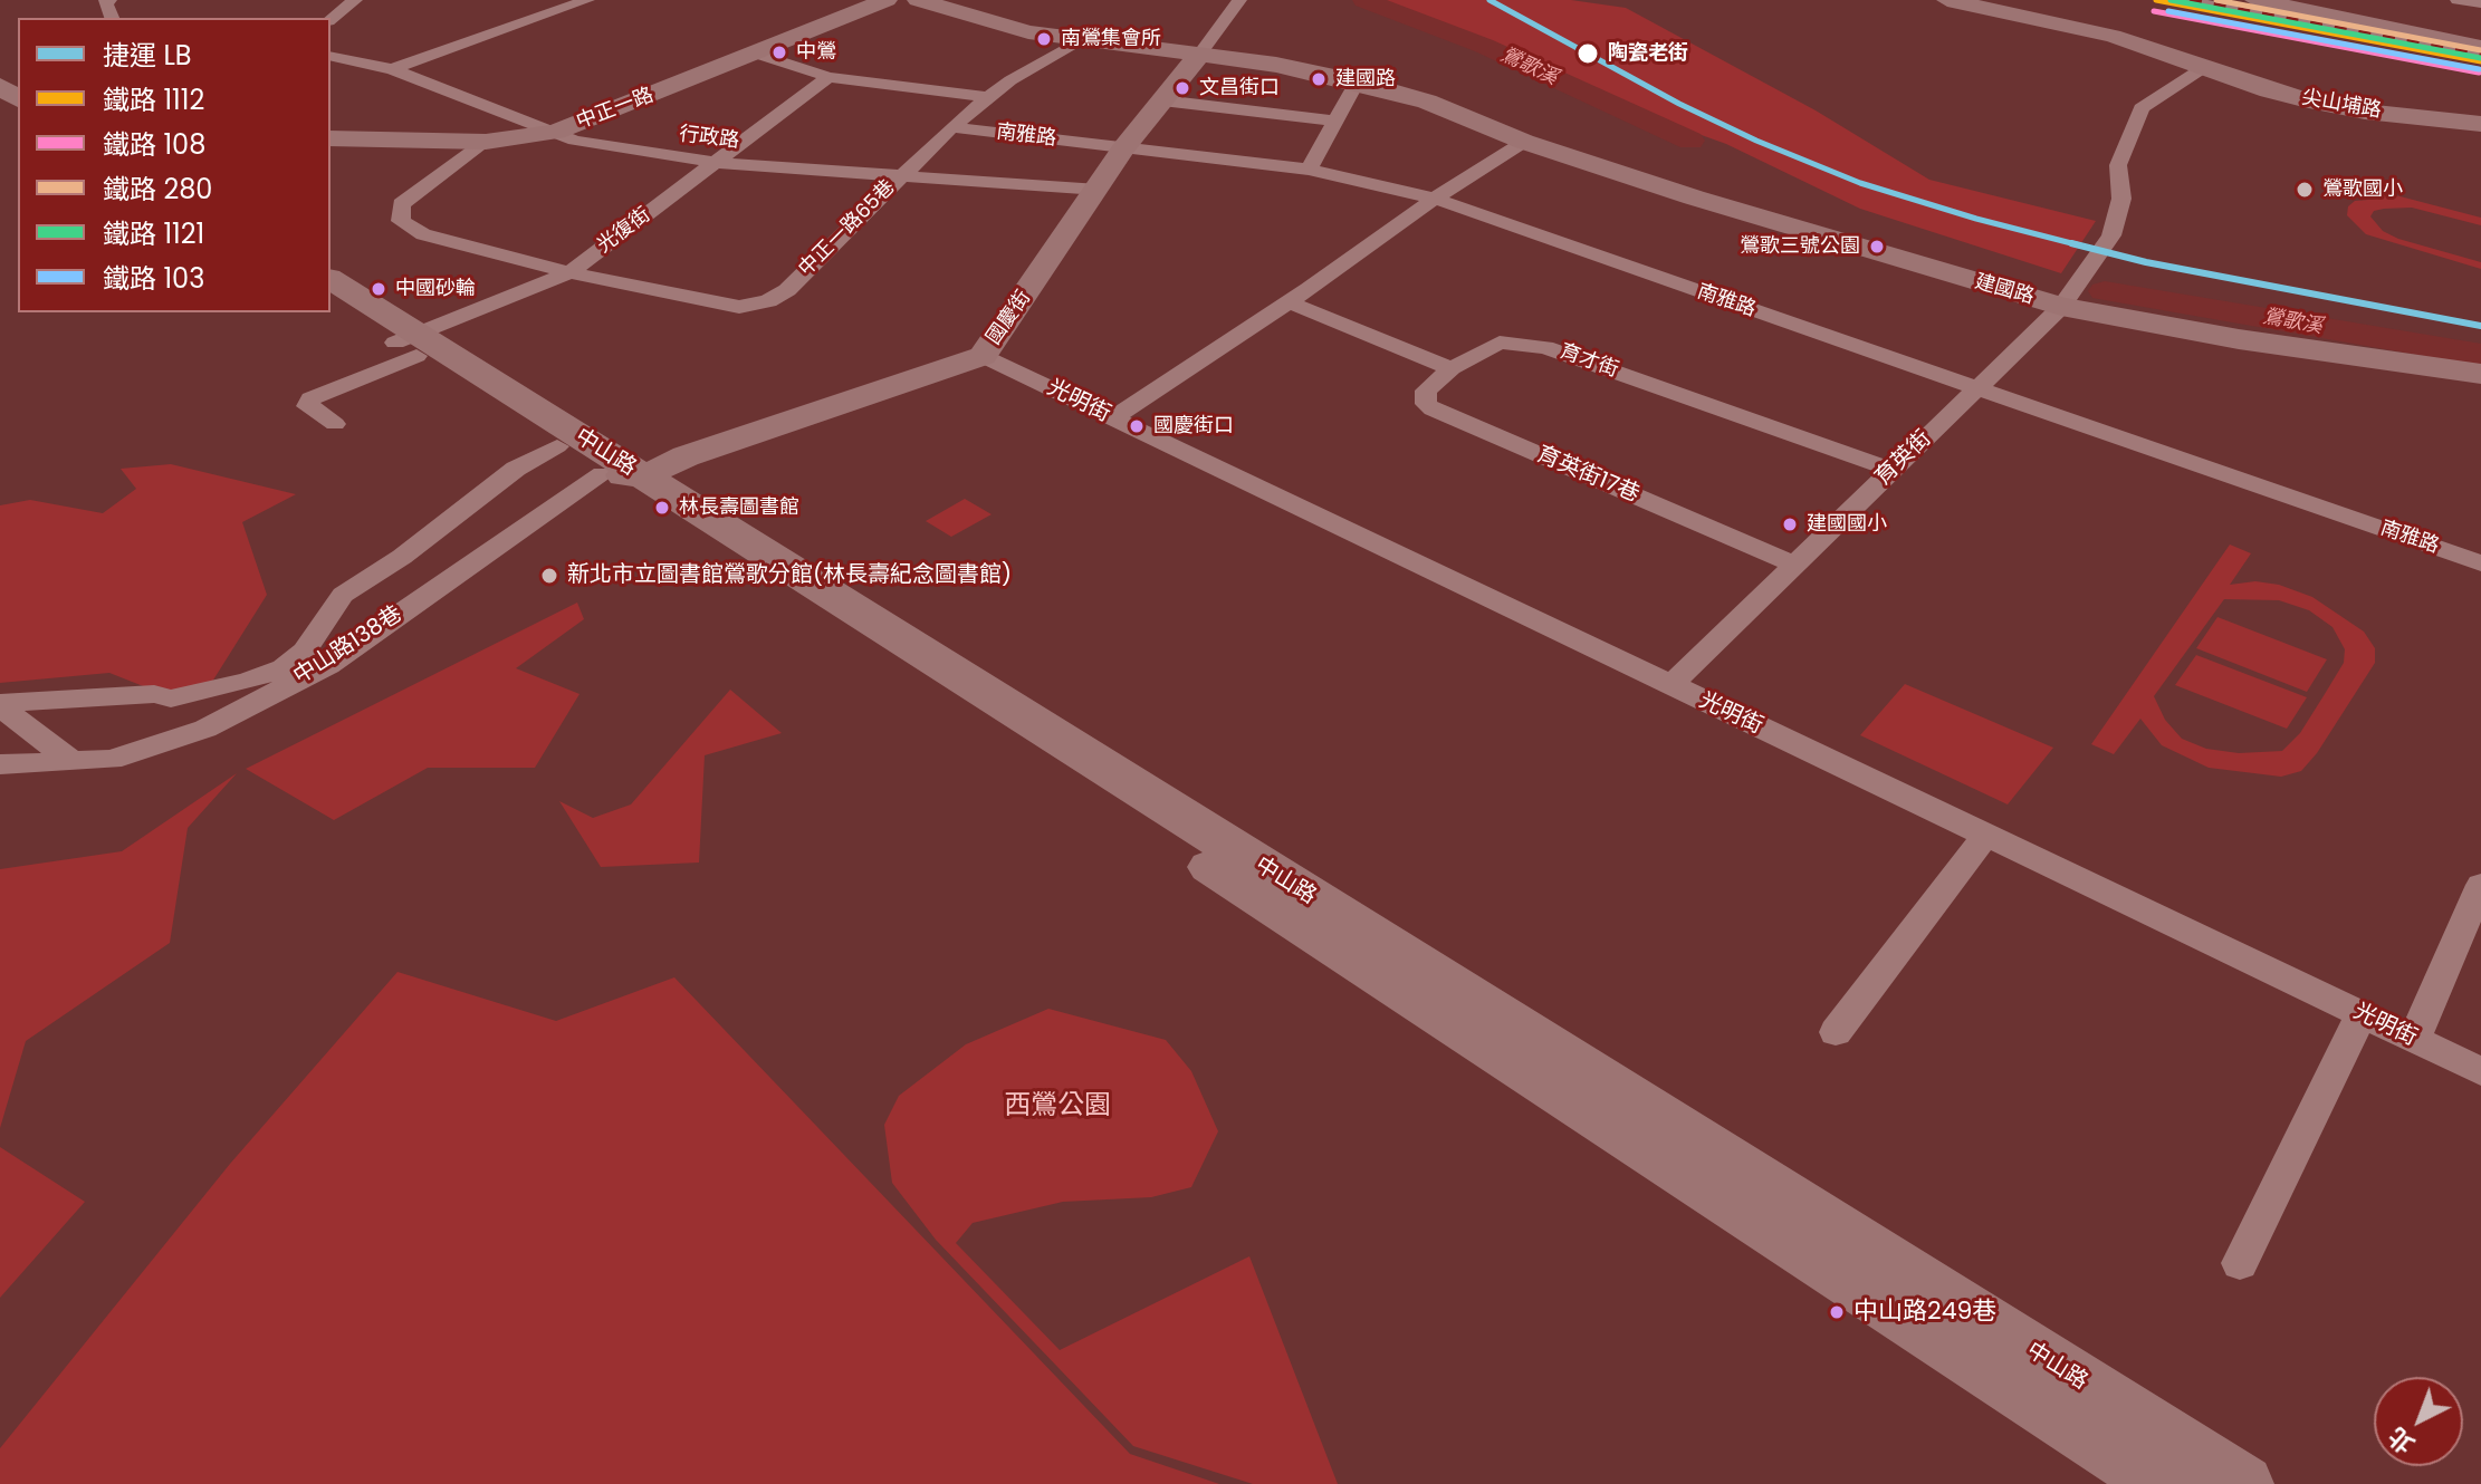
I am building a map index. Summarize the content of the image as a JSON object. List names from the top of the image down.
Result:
{
  "streets": {
    "street": [
      "尖山埔路",
      "中正一路",
      "南雅路",
      "行政路",
      "中正一路65巷",
      "光復街",
      "建國路",
      "國慶街",
      "育才街",
      "光明街",
      "中山路",
      "育英街",
      "育英街17巷",
      "中山路138巷"
    ]
  },
  "crossings": [
    ["尖山埔路", "育英街"],
    ["中正一路", "行政路"],
    ["中正一路", "中正一路65巷"],
    ["南雅路", "中正一路65巷"],
    ["南雅路", "國慶街"],
    ["南雅路", "育英街"],
    ["行政路", "中正一路65巷"],
    ["行政路", "光復街"],
    ["行政路", "國慶街"],
    ["中正一路65巷", "光復街"],
    ["中正一路65巷", "建國路"],
    ["光復街", "中山路"],
    ["建國路", "國慶街"],
    ["建國路", "育英街"],
    ["國慶街", "光明街"],
    ["國慶街", "中山路"],
    ["國慶街", "中山路138巷"],
    ["育才街", "育英街"],
    ["育才街", "育英街17巷"],
    ["光明街", "育英街"],
    ["中山路", "中山路138巷"],
    ["育英街", "育英街17巷"]
  ],
  "water": ["鶯歌溪"],
  "parks": ["西鶯公園"],
  "places": [
    "南鶯集會所",
    "中鶯",
    "陶瓷老街",
    "建國路",
    "文昌街口",
    "鶯歌國小",
    "鶯歌三號公園",
    "中國砂輪",
    "國慶街口",
    "林長壽圖書館",
    "建國國小",
    "新北市立圖書館鶯歌分館(林長壽紀念圖書館)",
    "中山路249巷"
  ],
  "lines": [
    "metro line LB",
    "rail line 1112",
    "rail line 280",
    "rail line 1121",
    "rail line 108",
    "rail line 103"
  ],
  "legend": [
    "捷運 LB",
    "鐵路 1112",
    "鐵路 108",
    "鐵路 280",
    "鐵路 1121",
    "鐵路 103"
  ],
  "north": "bottom left"
}
